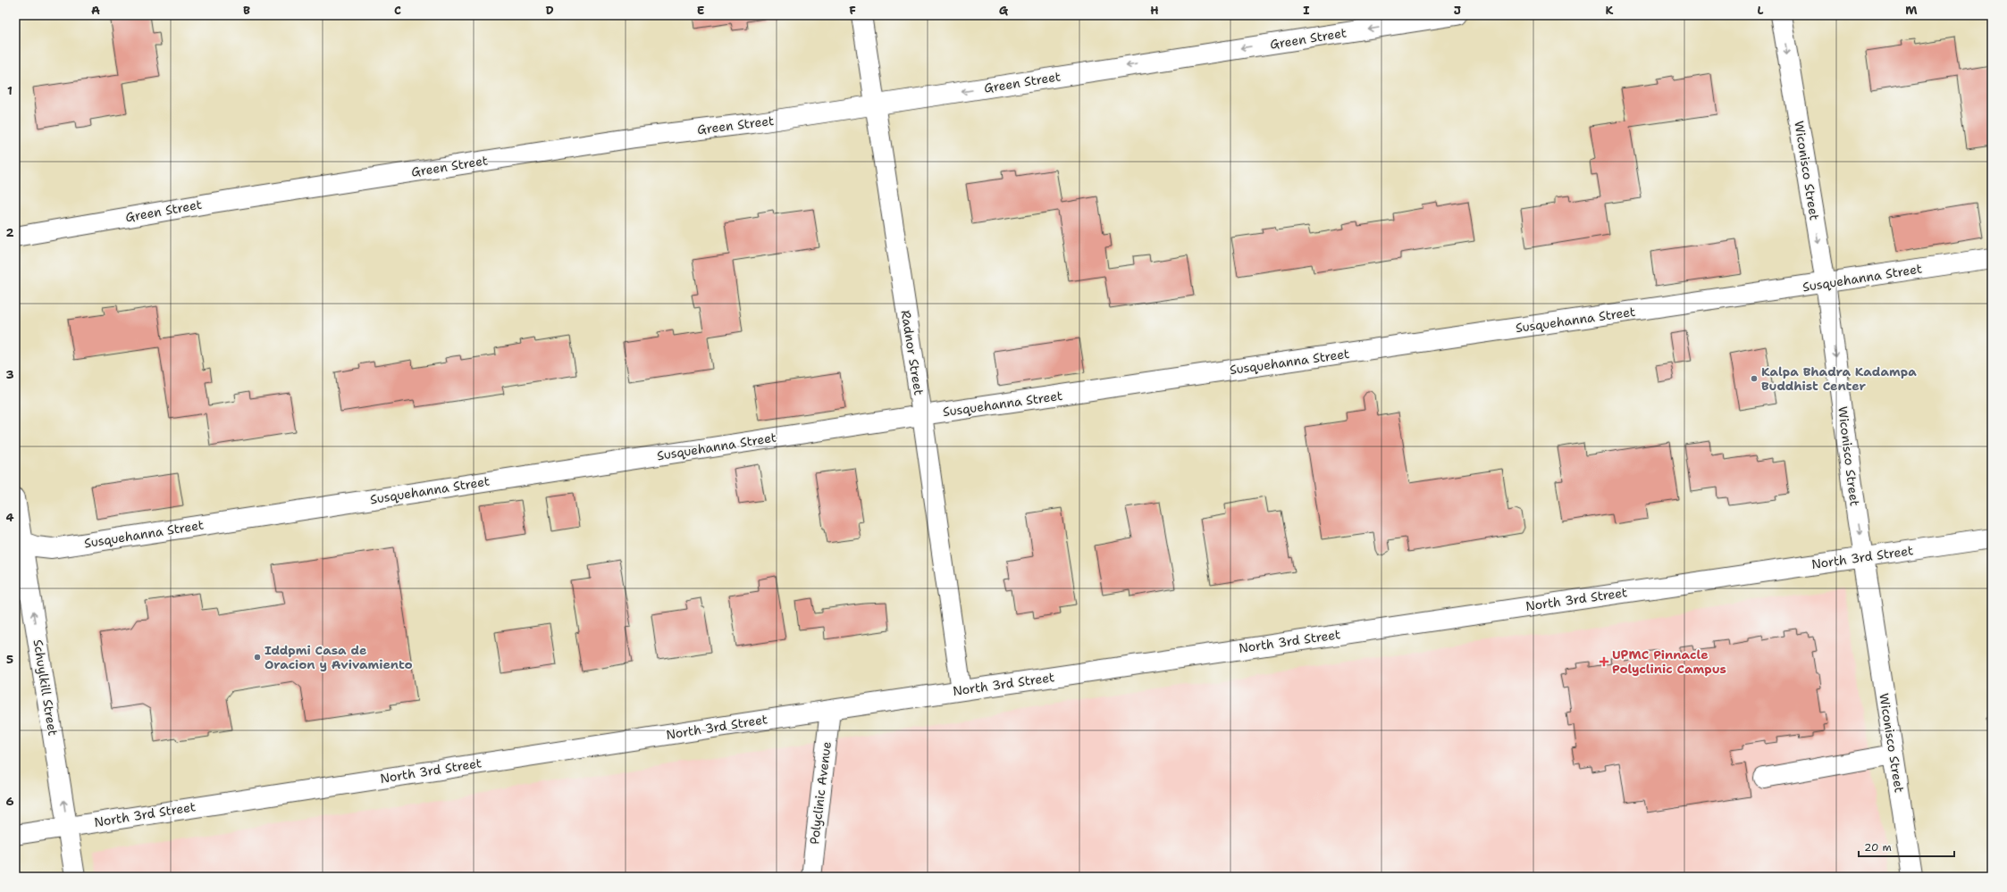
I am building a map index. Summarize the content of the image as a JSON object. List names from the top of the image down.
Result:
{
  "streets": {
    "street": [
      "Green Street",
      "Wiconisco Street",
      "Susquehanna Street",
      "Radnor Street",
      "North 3rd Street",
      "Schuylkill Street",
      "Polyclinic Avenue"
    ]
  },
  "crossings": [
    ["Green Street", "Radnor Street"],
    ["Wiconisco Street", "Susquehanna Street"],
    ["Wiconisco Street", "North 3rd Street"],
    ["Susquehanna Street", "Radnor Street"],
    ["Susquehanna Street", "Schuylkill Street"],
    ["Radnor Street", "North 3rd Street"],
    ["North 3rd Street", "Schuylkill Street"],
    ["North 3rd Street", "Polyclinic Avenue"]
  ],
  "one_way": ["Green Street", "Wiconisco Street", "Schuylkill Street"],
  "places": {
    "other": ["Kalpa Bhadra Kadampa Buddhist Center", "Iddpmi Casa de Oracion y Avivamiento"],
    "health": ["UPMC Pinnacle Polyclinic Campus"]
  },
  "scale_bar": "20 m",
  "grid": {
    "columns": [
      "A",
      "B",
      "C",
      "D",
      "E",
      "F",
      "G",
      "H",
      "I",
      "J",
      "K",
      "L",
      "M"
    ],
    "rows": [
      "1",
      "2",
      "3",
      "4",
      "5",
      "6"
    ]
  }
}
